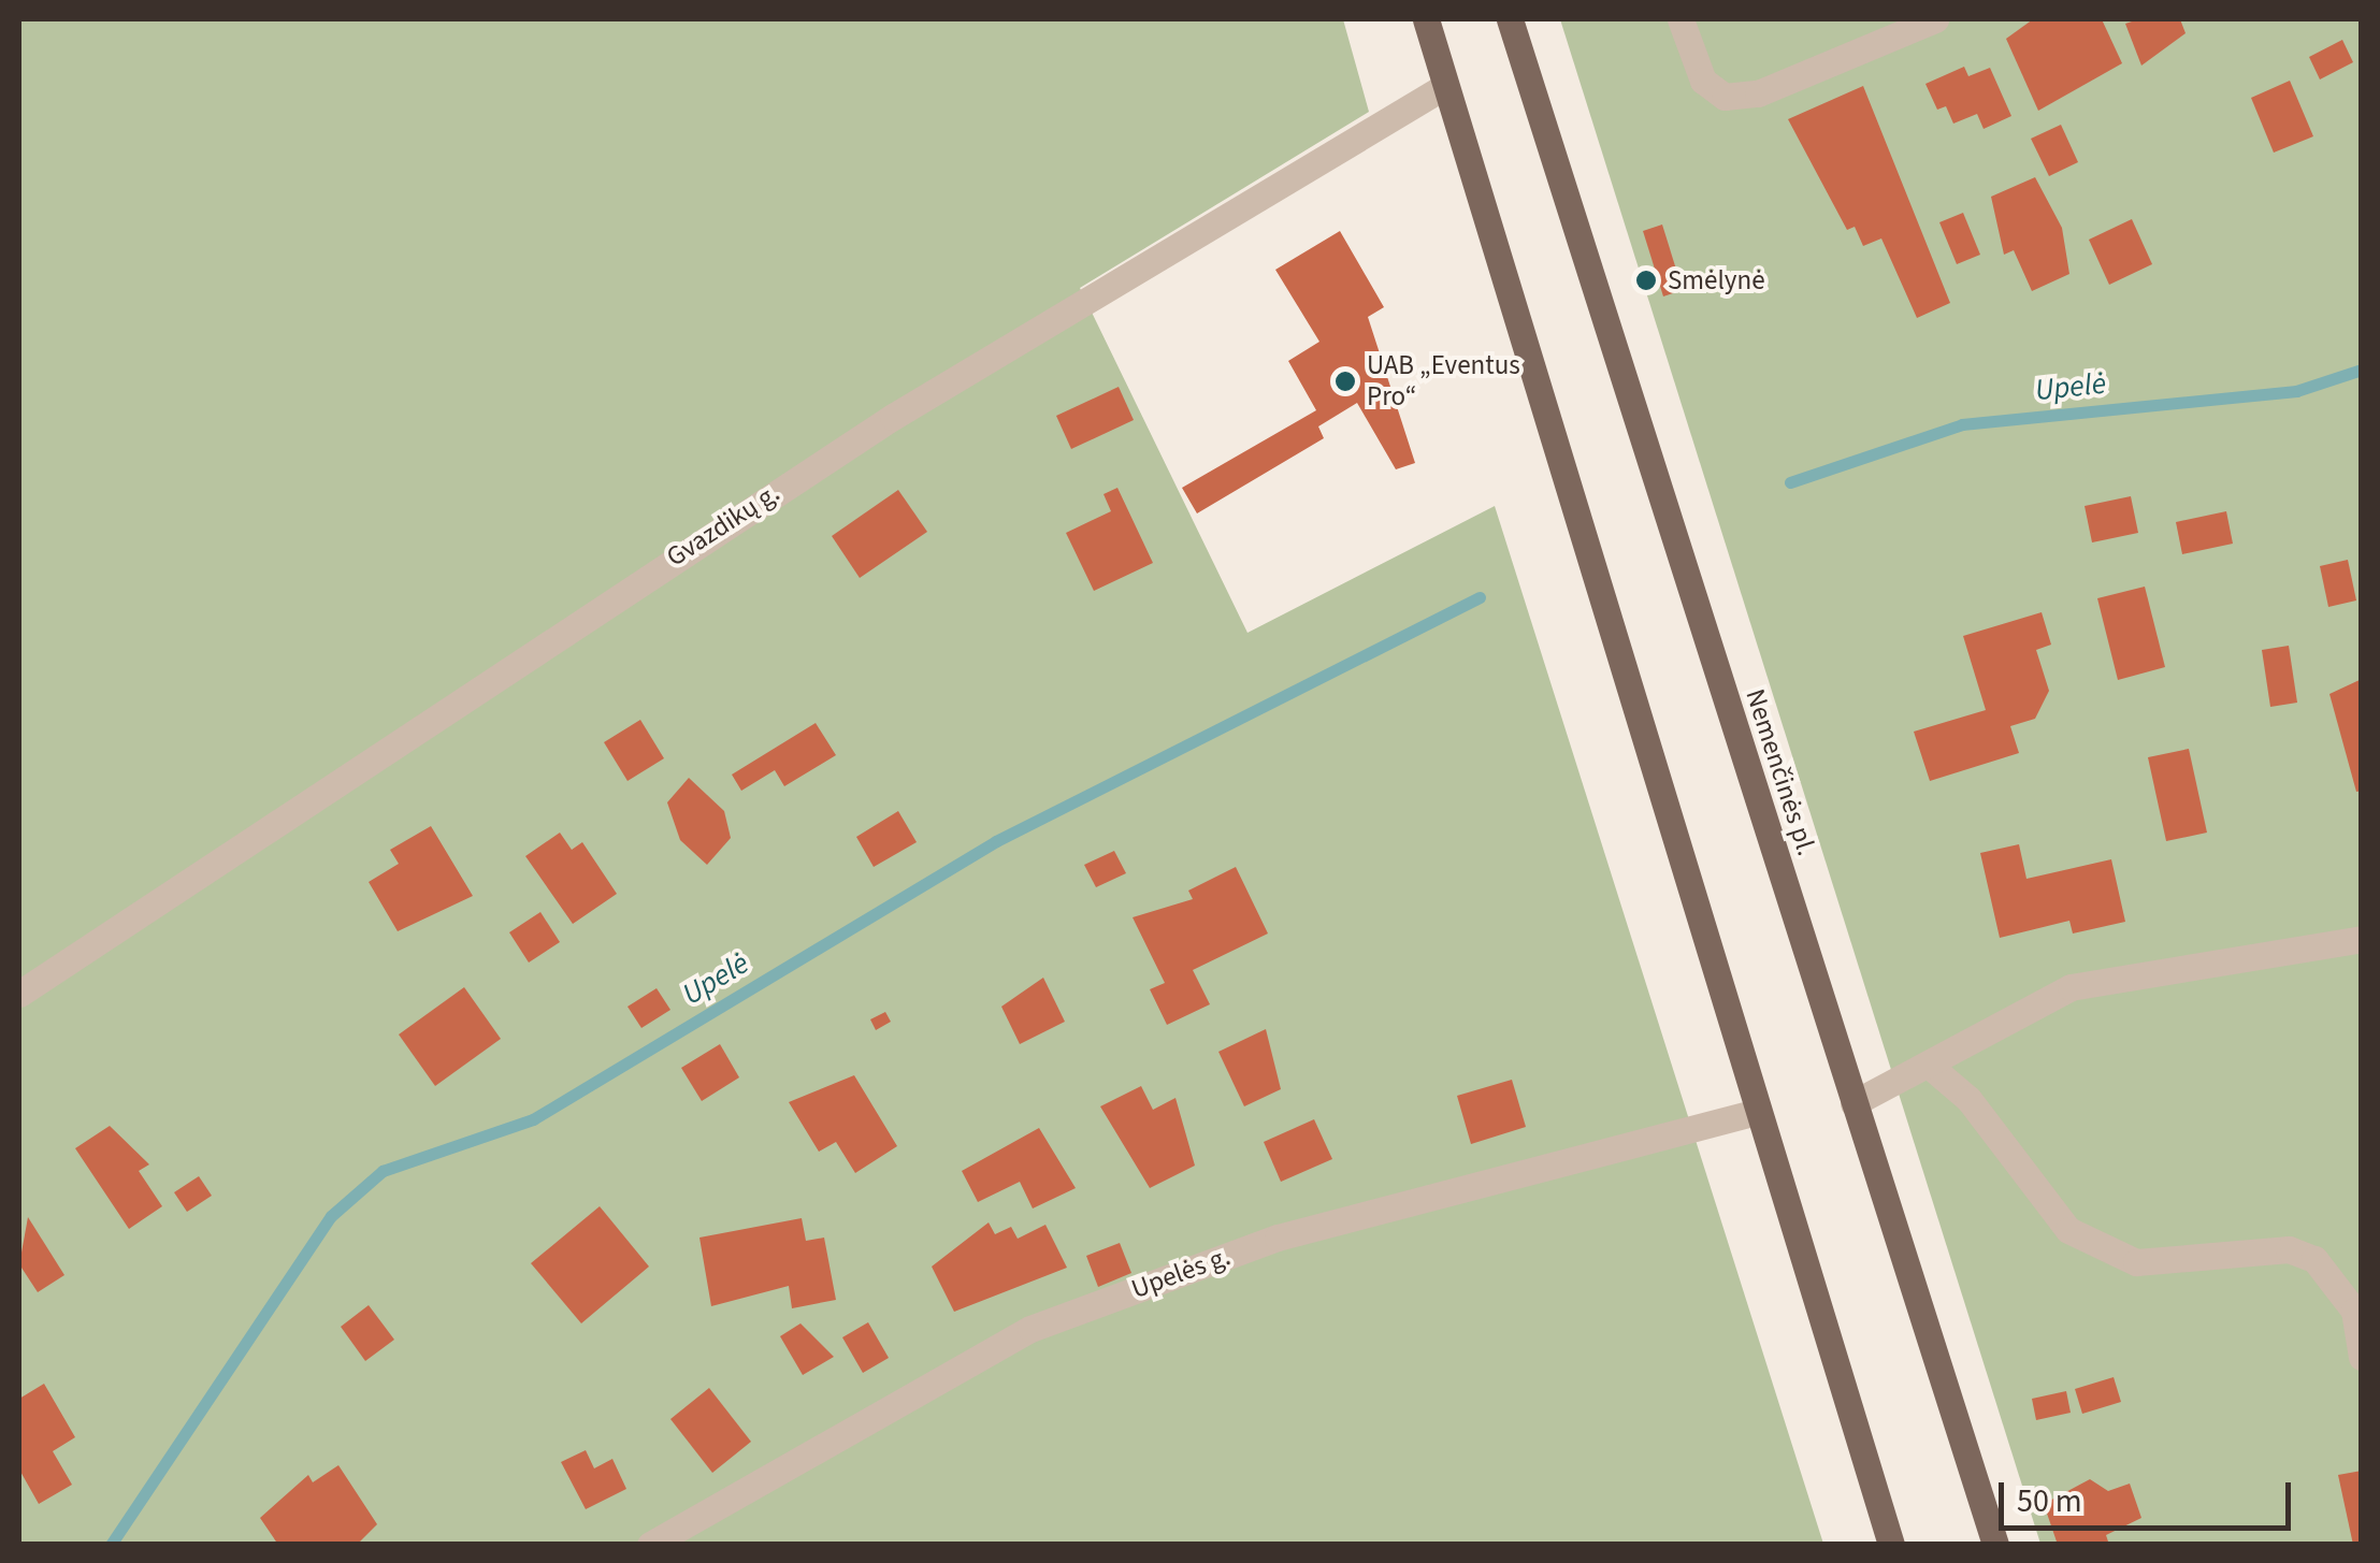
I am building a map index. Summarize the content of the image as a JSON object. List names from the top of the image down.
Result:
{
  "streets": {
    "main road": ["Nemenčinės pl."],
    "street": ["Gvazdikų g.", "Upelės g."]
  },
  "water": ["Upelė"],
  "places": ["Smėlynė", "UAB „Eventus Pro“"],
  "scale_bar": "50 m"
}
